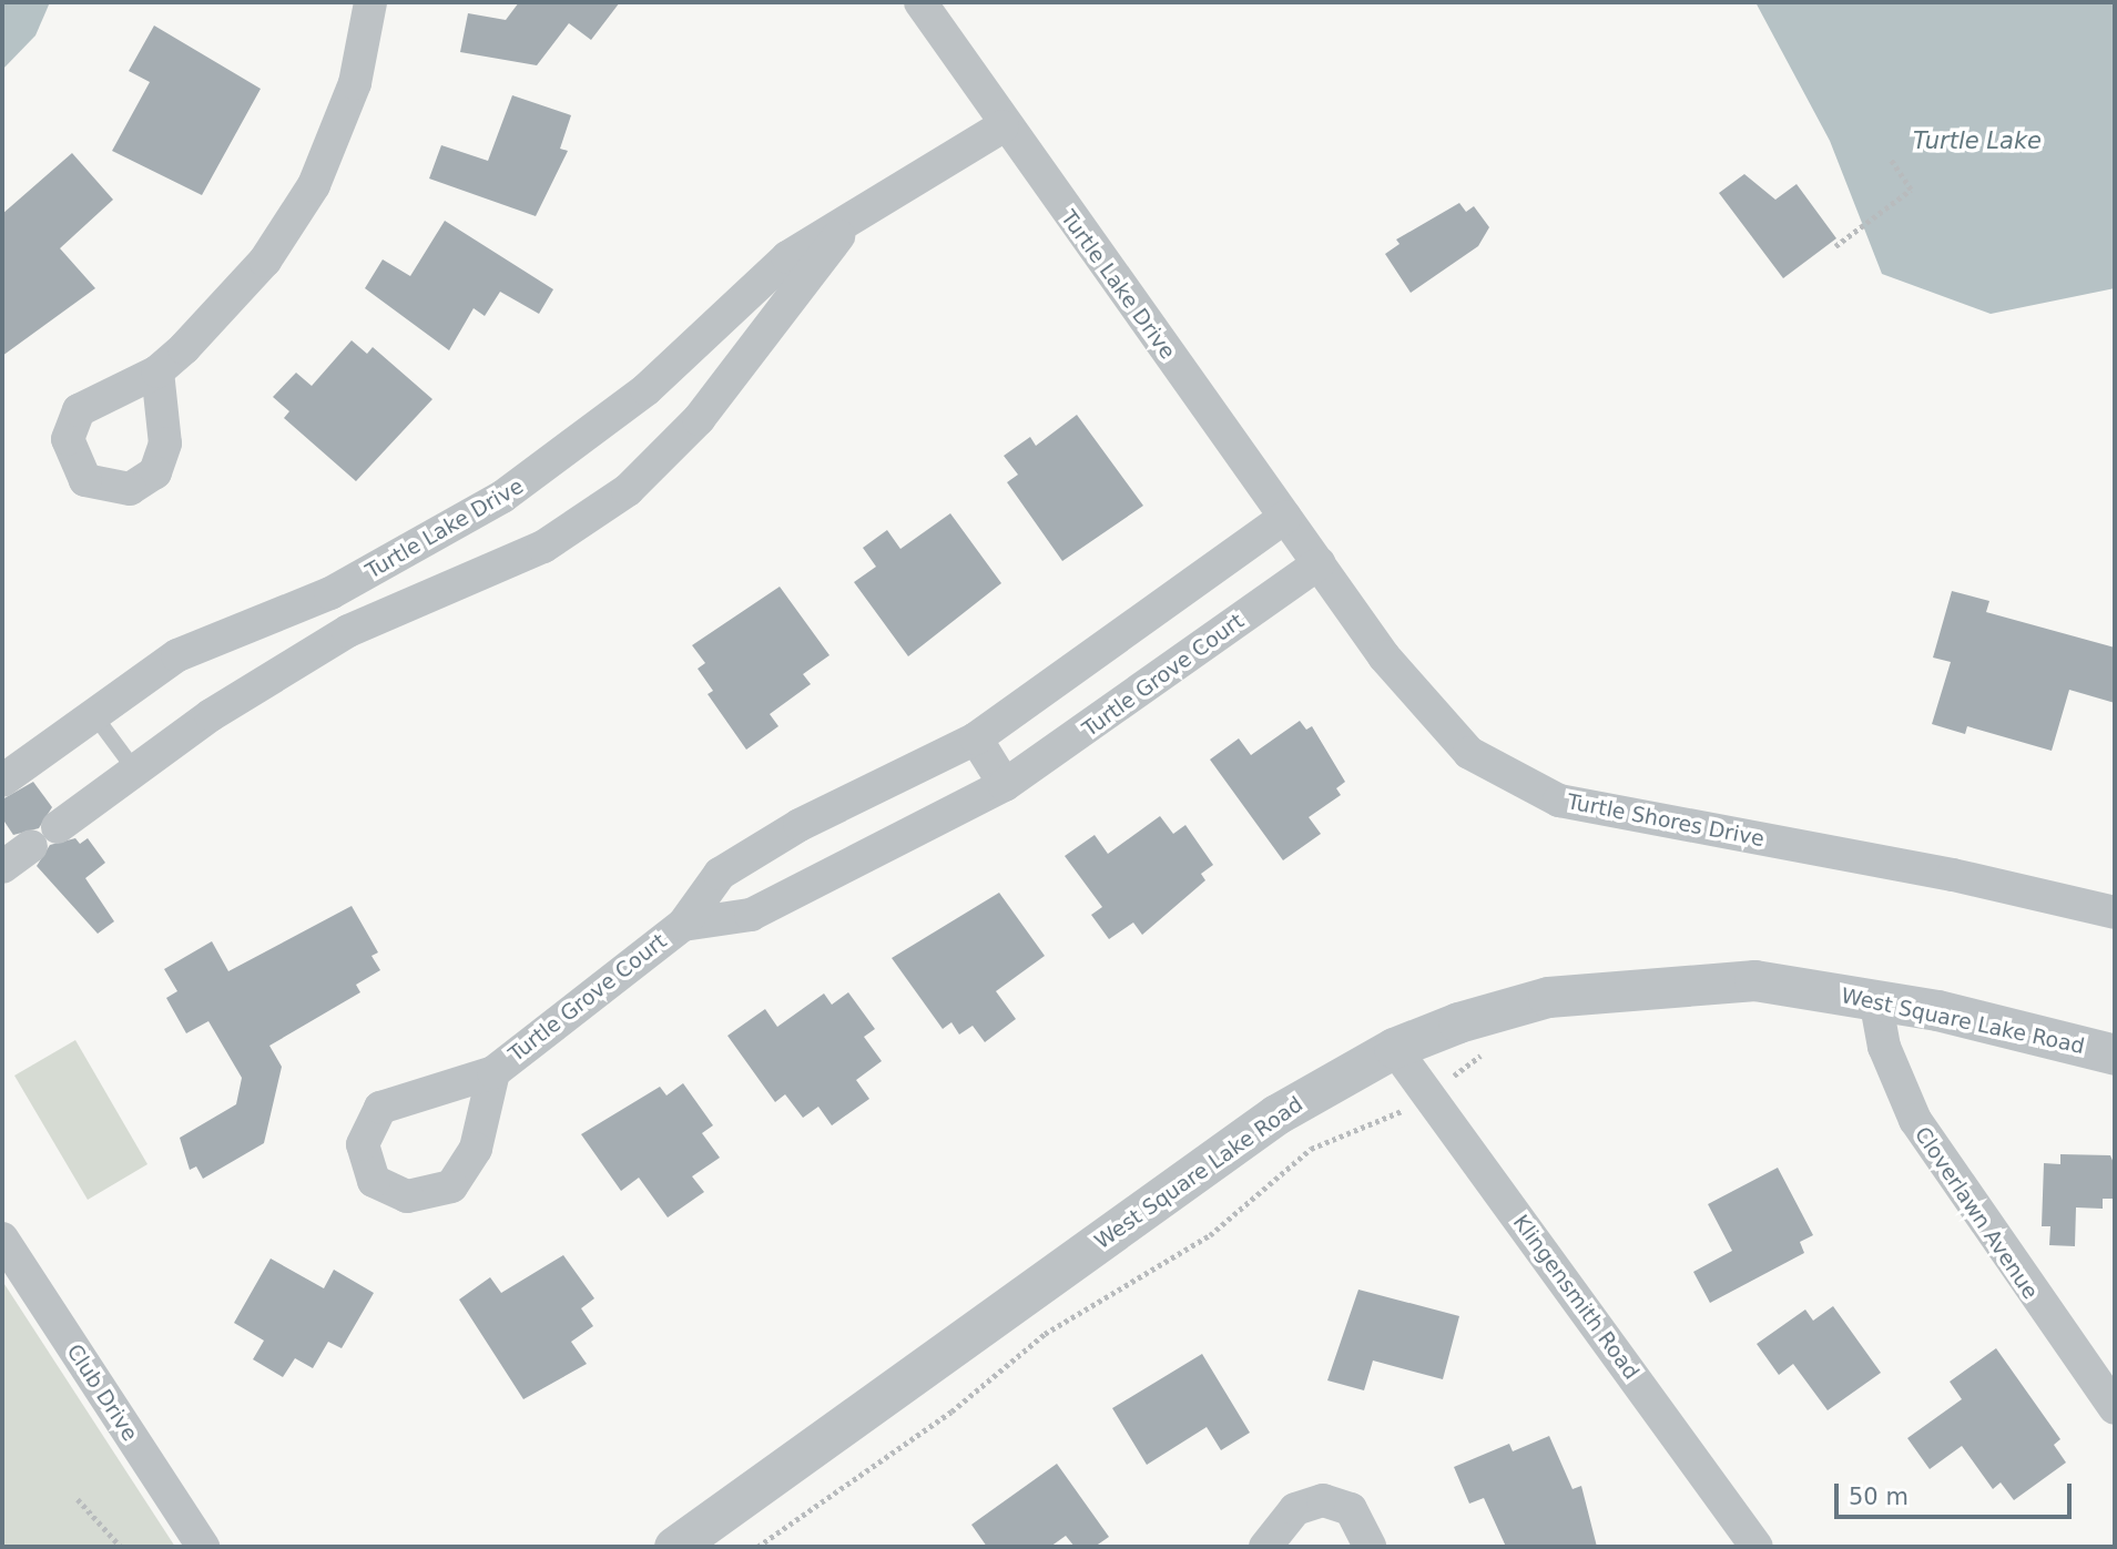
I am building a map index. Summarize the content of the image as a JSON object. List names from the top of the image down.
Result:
{
  "streets": {
    "street": [
      "Turtle Lake Drive",
      "Turtle Grove Court",
      "Turtle Shores Drive",
      "West Square Lake Road",
      "Cloverlawn Avenue",
      "Klingensmith Road",
      "Club Drive"
    ]
  },
  "crossings": [
    ["Turtle Lake Drive", "Turtle Shores Drive"],
    ["Turtle Grove Court", "Turtle Shores Drive"],
    ["West Square Lake Road", "Cloverlawn Avenue"],
    ["West Square Lake Road", "Klingensmith Road"]
  ],
  "water": ["Turtle Lake"],
  "scale_bar": "50 m"
}
